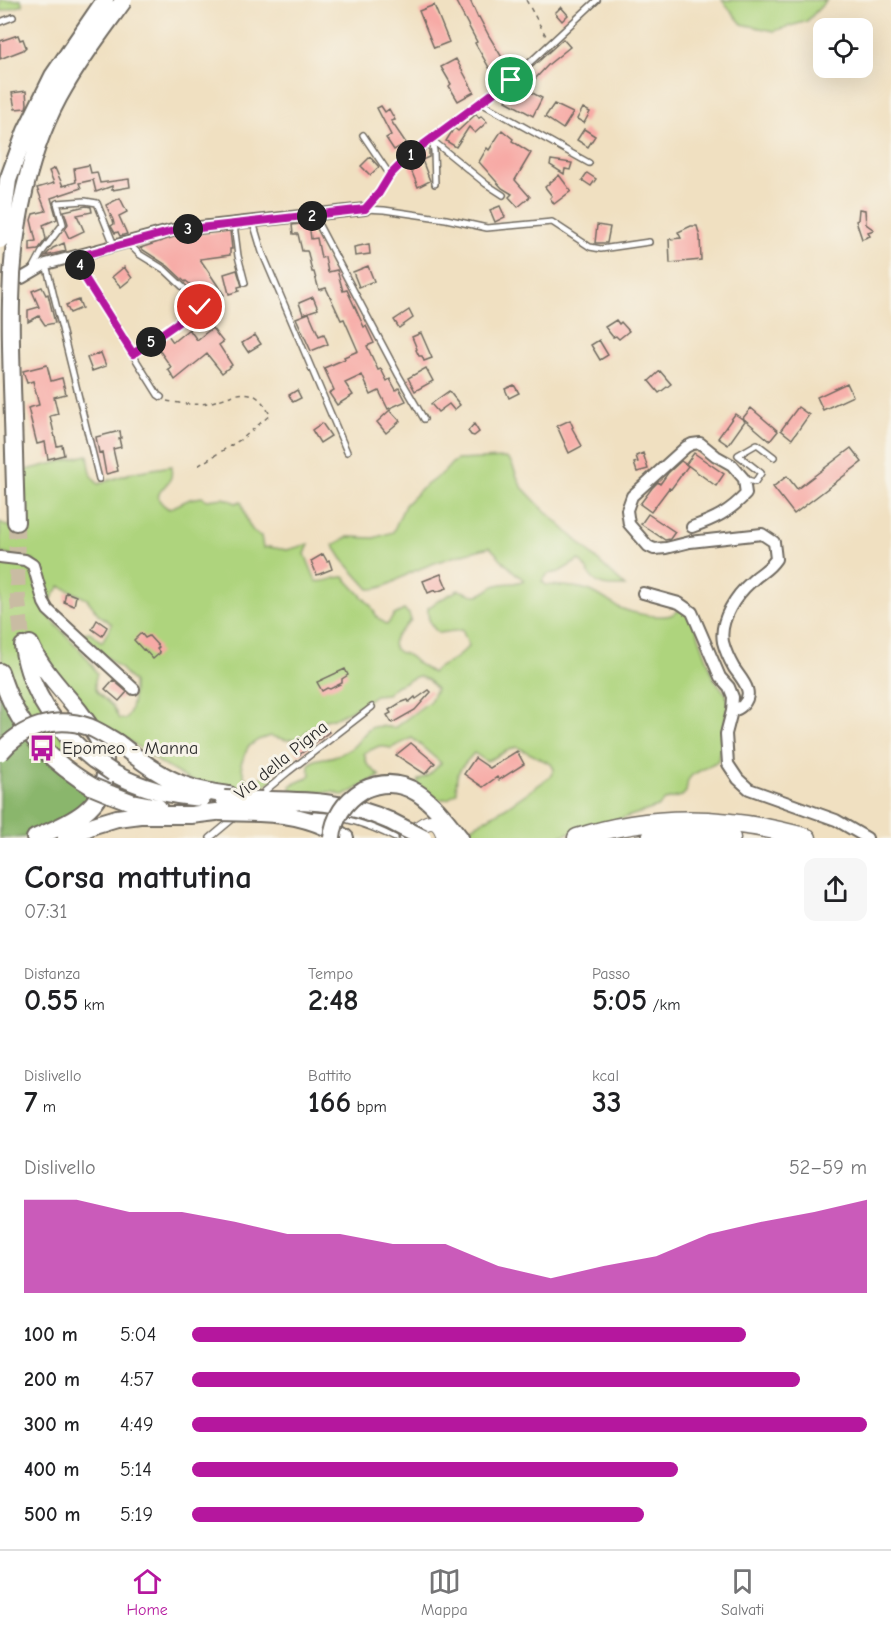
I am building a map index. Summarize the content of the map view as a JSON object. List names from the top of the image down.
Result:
{
  "streets": {
    "lane": ["Via della Pigna"]
  },
  "places": {
    "bus stop": ["Epomeo - Manna"]
  },
  "page": {
    "pins": [
      "1",
      "2",
      "3",
      "4",
      "5"
    ],
    "heading": ["Corsa mattutina", "07:31"],
    "stats": [
      ["Distanza", "0.55 km"],
      ["Tempo", "2:48"],
      ["Passo", "5:05 /km"],
      ["Dislivello", "7 m"],
      ["Battito", "166 bpm"],
      ["kcal", "33"]
    ],
    "chart": ["Dislivello", "52–59 m"],
    "list": [
      {
        "name": "100 m",
        "note": "5:04"
      },
      {
        "name": "200 m",
        "note": "4:57"
      },
      {
        "name": "300 m",
        "note": "4:49"
      },
      {
        "name": "400 m",
        "note": "5:14"
      },
      {
        "name": "500 m",
        "note": "5:19"
      }
    ],
    "tabs": ["Home", "Mappa", "Salvati"]
  }
}
